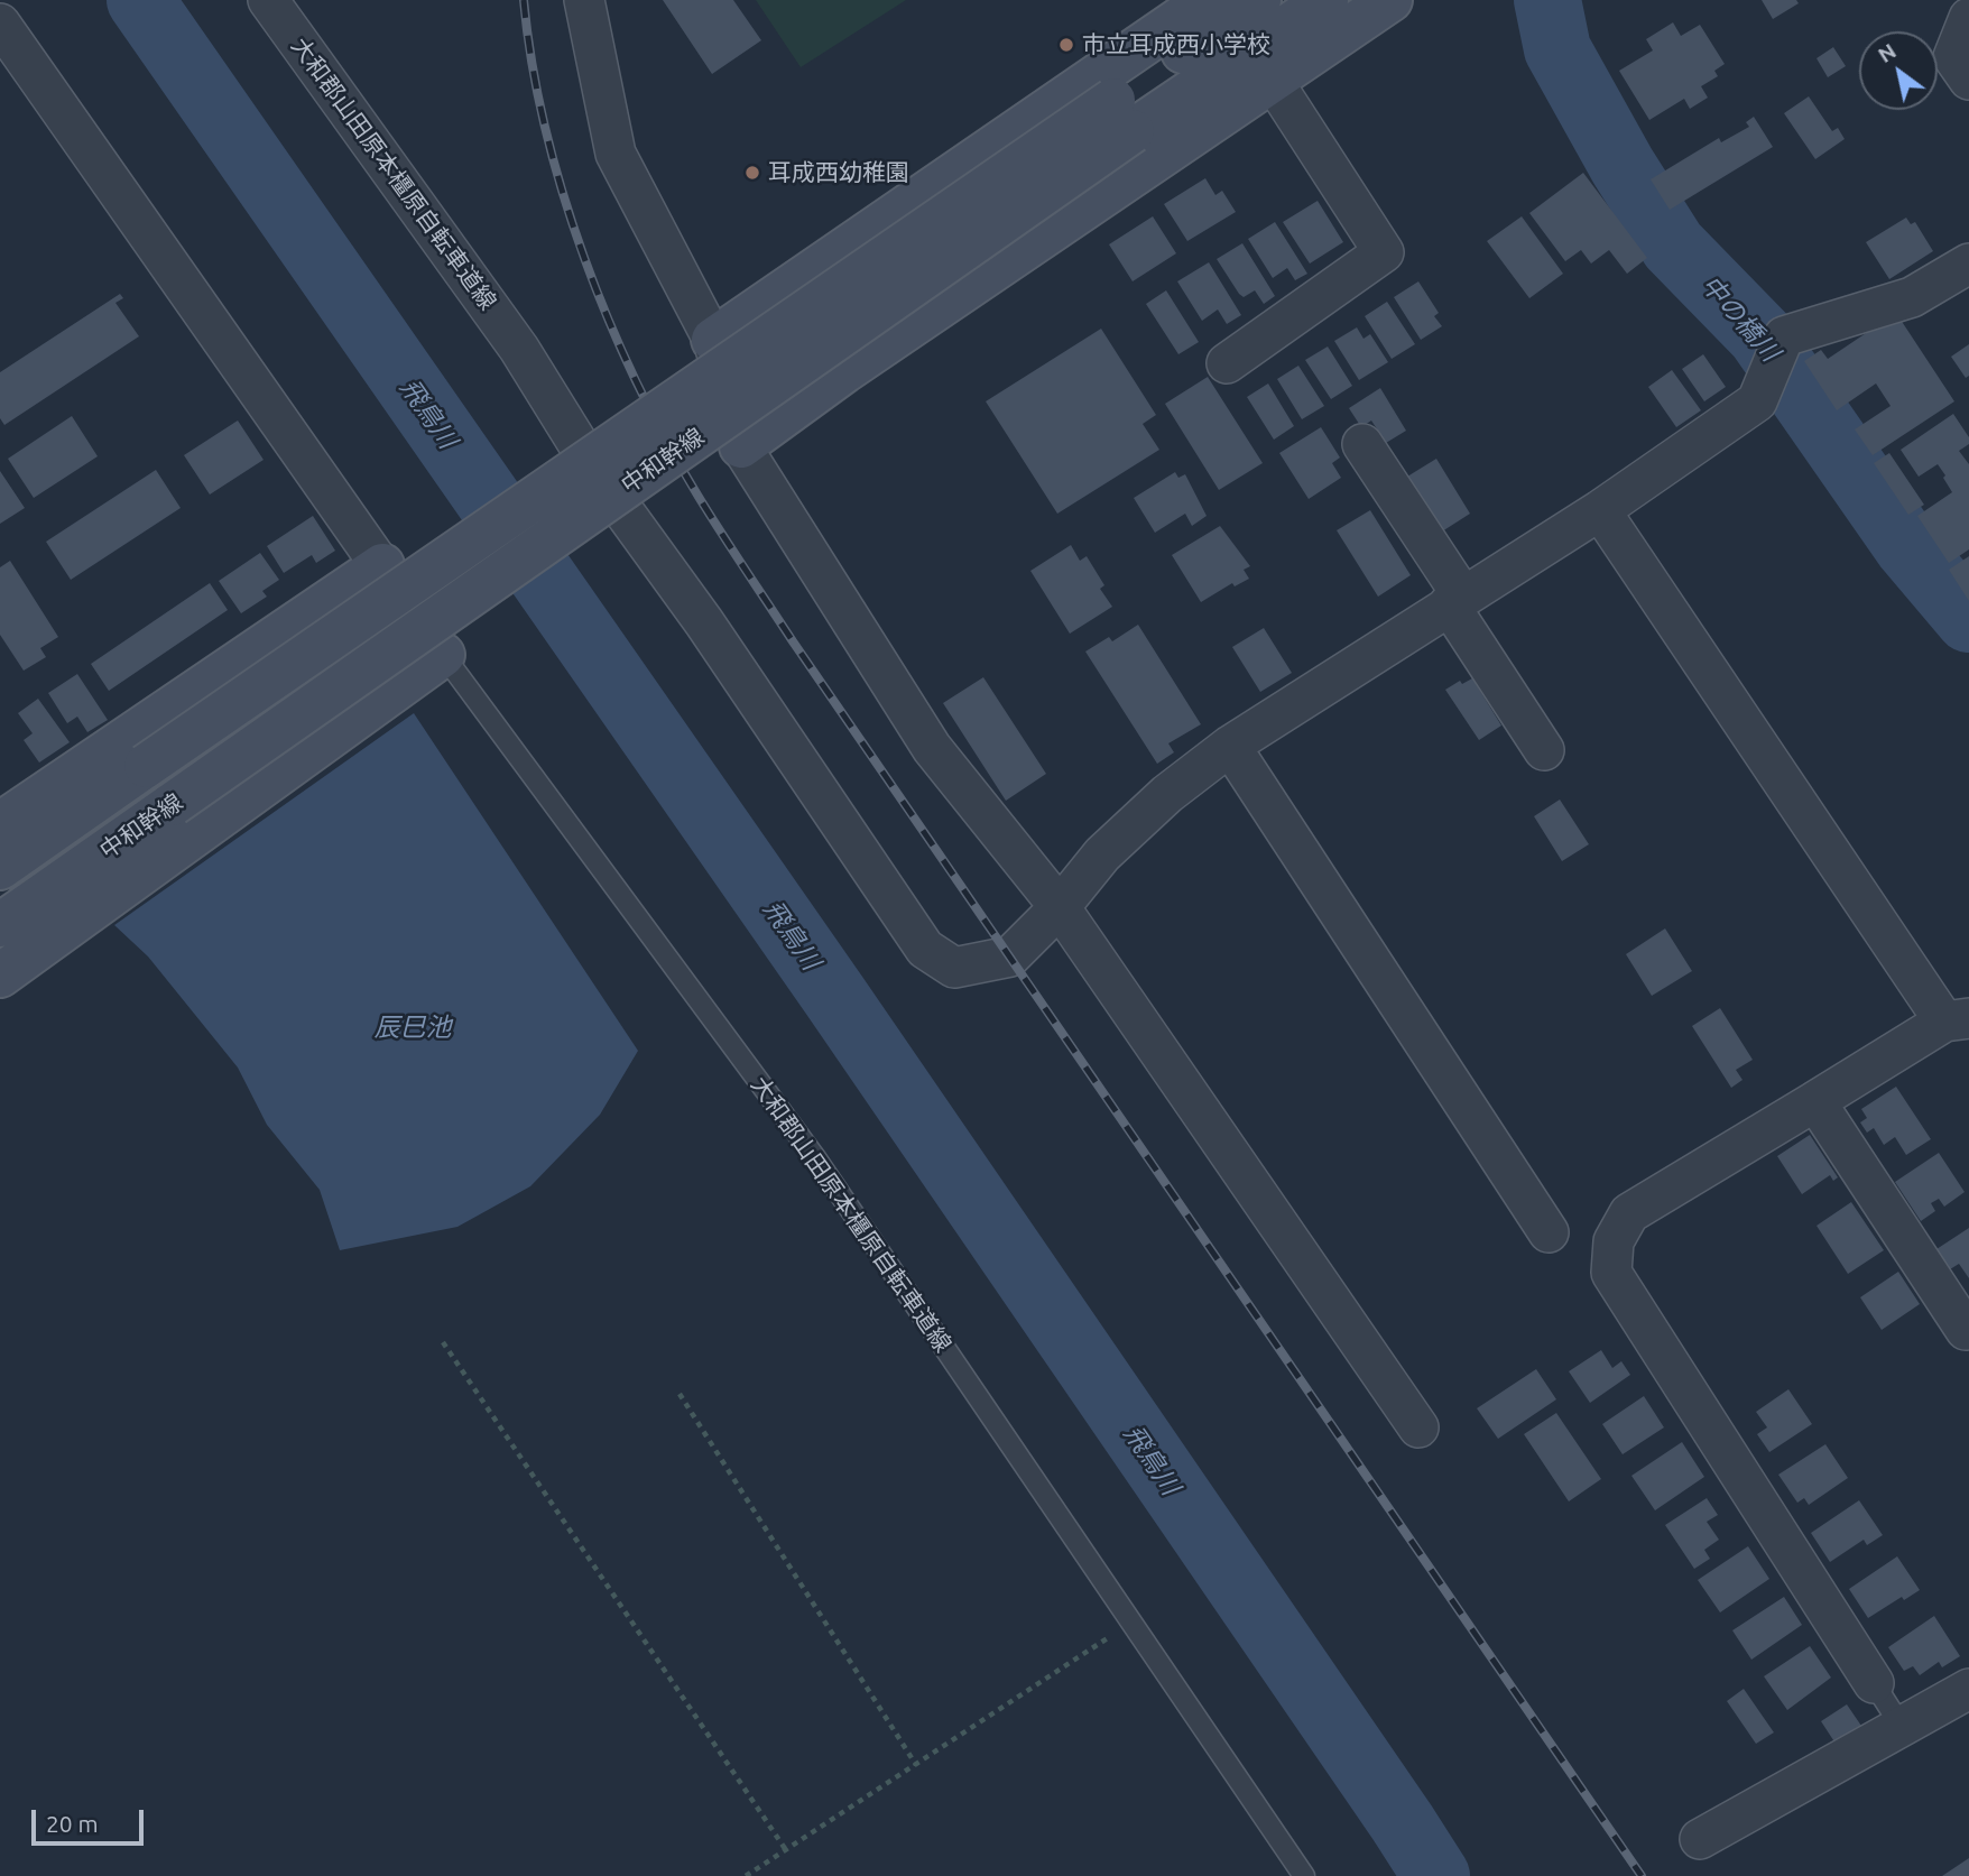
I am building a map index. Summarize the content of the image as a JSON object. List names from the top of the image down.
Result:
{
  "streets": {
    "main road": ["中和幹線"],
    "street": ["大和郡山田原本橿原自転車道線"]
  },
  "water": ["中の橋川", "飛鳥川", "辰巳池"],
  "places": ["市立耳成西小学校", "耳成西幼稚園"],
  "scale_bar": "20 m",
  "north": "top left"
}
